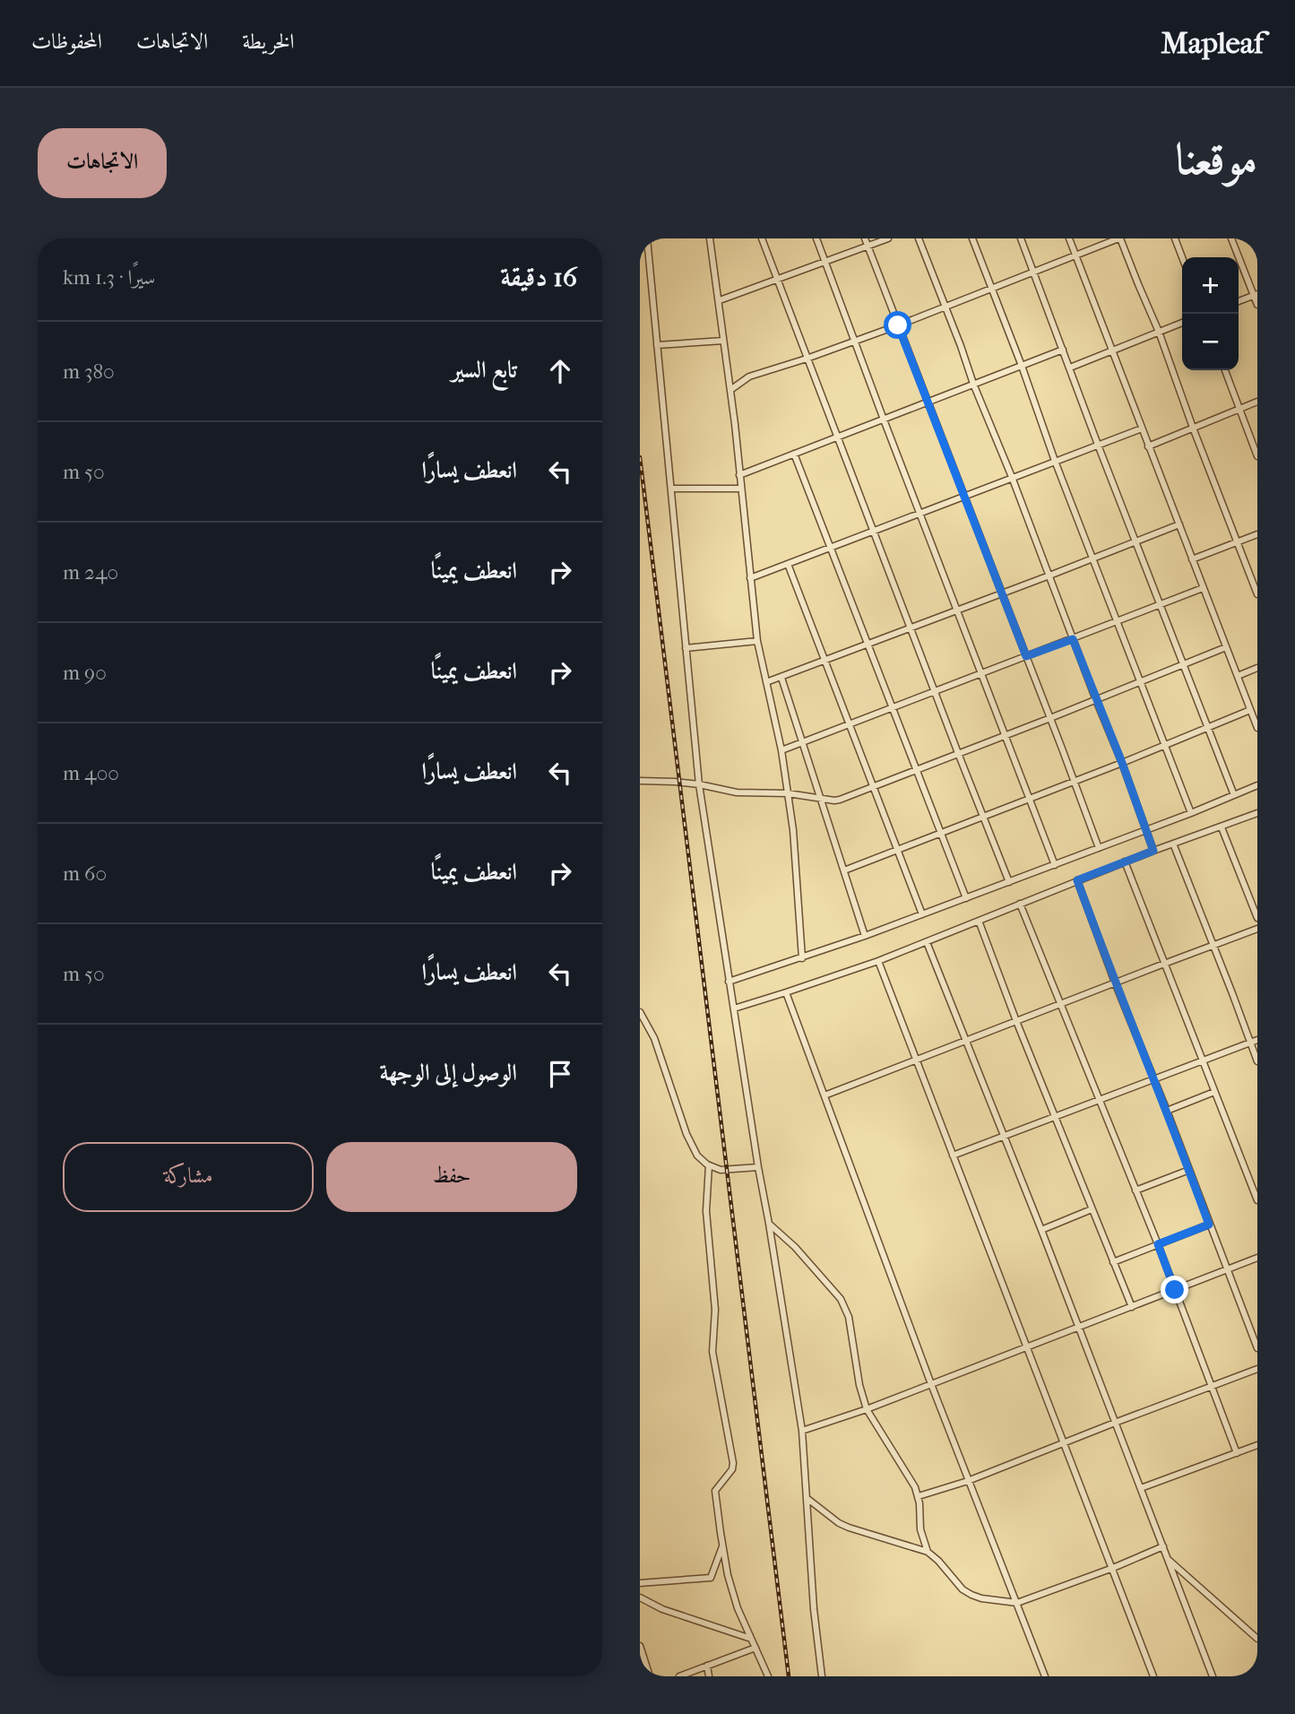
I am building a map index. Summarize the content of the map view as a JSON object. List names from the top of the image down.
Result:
{
  "page": {
    "header": "Mapleaf",
    "nav": ["الخريطة", "الاتجاهات", "المحفوظات"],
    "title": "موقعنا",
    "buttons": [
      "الاتجاهات",
      ["حفظ", "مشاركة"]
    ],
    "heading": ["16 دقيقة", "سيرًا · 1.3 km"],
    "map_buttons": ["+", "−"],
    "list": [
      ["تابع السير", "380 m"],
      ["انعطف يسارًا", "50 m"],
      ["انعطف يمينًا", "240 m"],
      ["انعطف يمينًا", "90 m"],
      ["انعطف يسارًا", "400 m"],
      ["انعطف يمينًا", "60 m"],
      ["انعطف يسارًا", "50 m"],
      "الوصول إلى الوجهة"
    ]
  }
}
